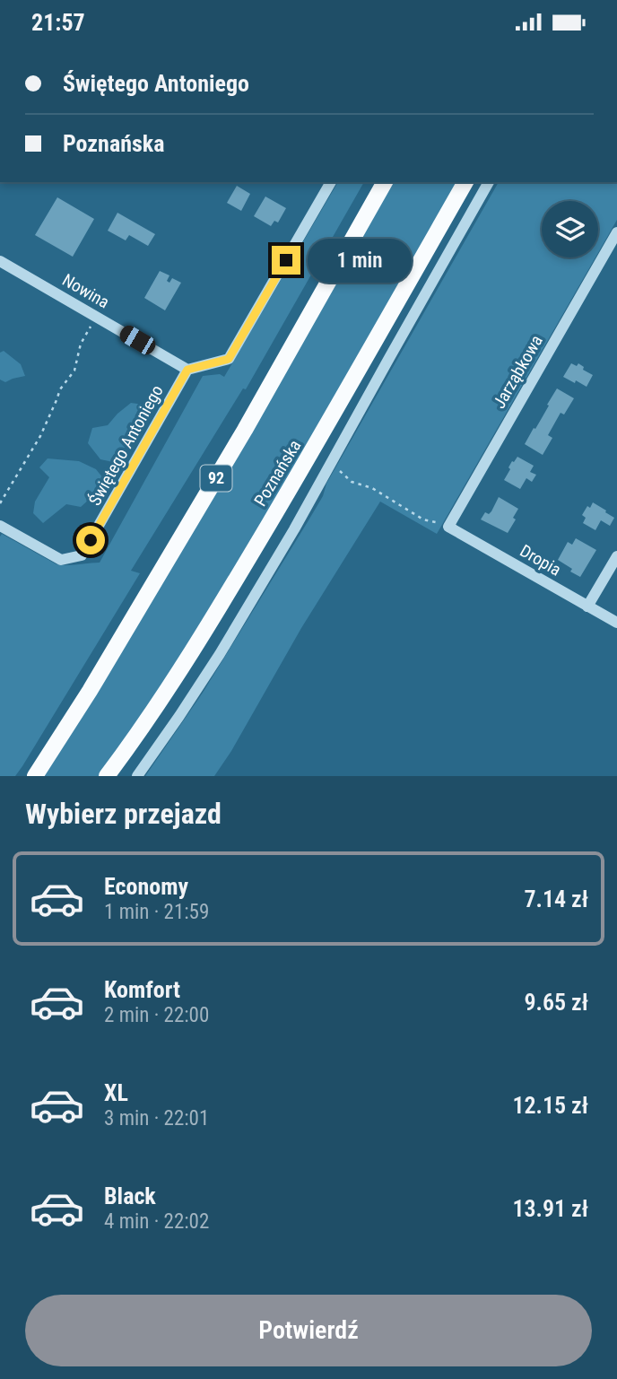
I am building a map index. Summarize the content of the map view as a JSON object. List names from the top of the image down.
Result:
{
  "streets": {
    "main road": ["Poznańska", "92"],
    "street": [
      "Nowina",
      "Jarząbkowa",
      "Świętego Antoniego",
      "Dropia"
    ]
  },
  "crossings": [
    ["Nowina", "Świętego Antoniego"],
    ["Jarząbkowa", "Dropia"]
  ],
  "page": {
    "status": "21:57",
    "banner": ["Świętego Antoniego", "Poznańska"],
    "bubble": "1 min",
    "heading": "Wybierz przejazd",
    "list": [
      {
        "name": "Economy",
        "note": "1 min · 21:59",
        "value": "7.14 zł"
      },
      {
        "name": "Komfort",
        "note": "2 min · 22:00",
        "value": "9.65 zł"
      },
      {
        "name": "XL",
        "note": "3 min · 22:01",
        "value": "12.15 zł"
      },
      {
        "name": "Black",
        "note": "4 min · 22:02",
        "value": "13.91 zł"
      }
    ],
    "buttons": "Potwierdź"
  }
}
